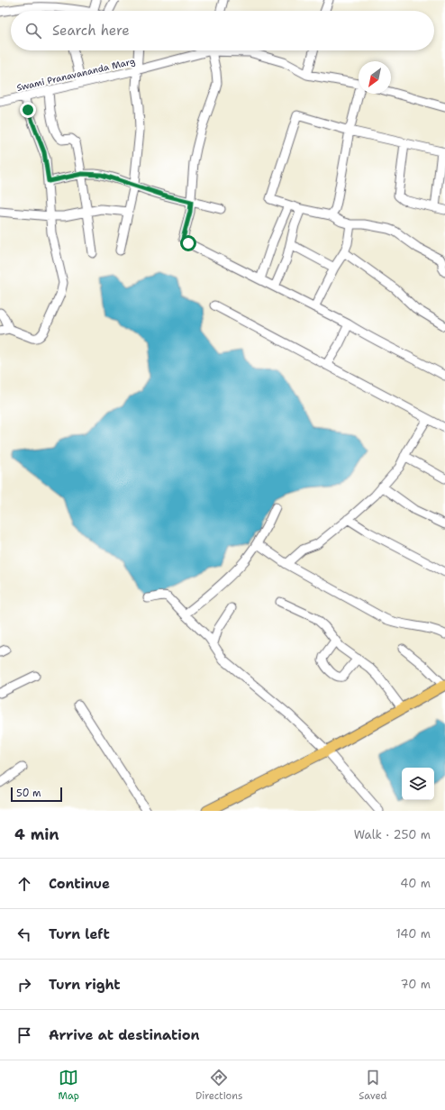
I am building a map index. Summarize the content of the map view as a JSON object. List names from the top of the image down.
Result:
{
  "streets": {
    "street": ["Swami Pranavananda Marg"]
  },
  "scale_bar": "50 m",
  "north": "bottom left",
  "page": {
    "search": "Search here",
    "scale": "50 m",
    "heading": ["4 min", "Walk · 250 m"],
    "list": [
      ["Continue", "40 m"],
      ["Turn left", "140 m"],
      ["Turn right", "70 m"],
      "Arrive at destination"
    ],
    "nav": ["Map", "Directions", "Saved"]
  }
}
